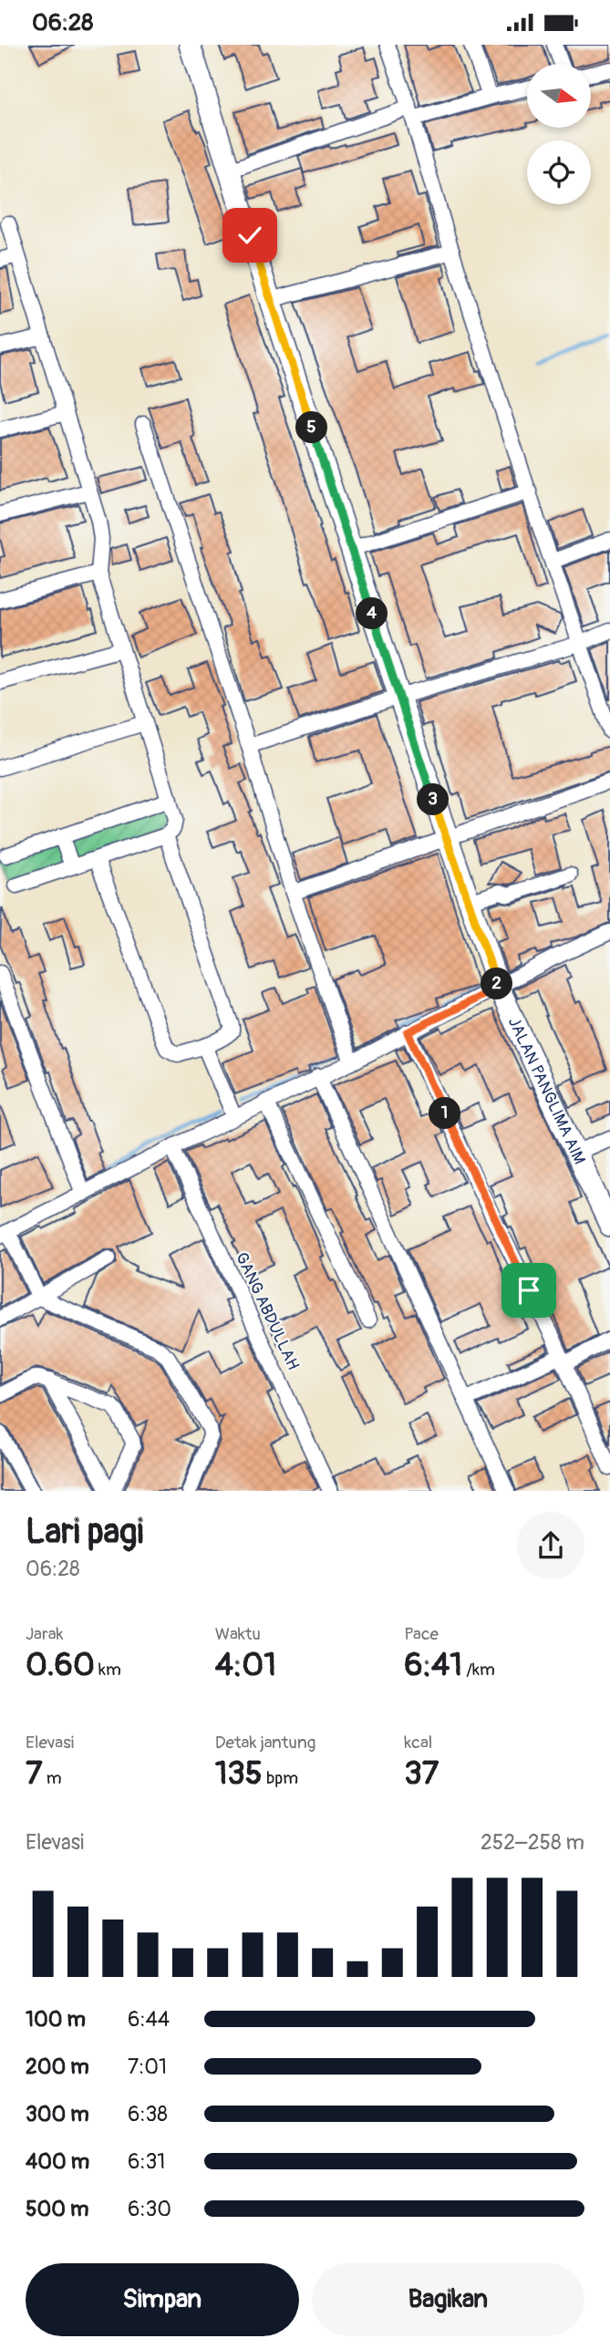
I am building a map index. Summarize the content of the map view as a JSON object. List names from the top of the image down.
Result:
{
  "streets": {
    "street": ["JALAN PANGLIMA AIM", "GANG ABDULLAH"]
  },
  "north": "right",
  "page": {
    "status": "06:28",
    "pins": [
      "5",
      "4",
      "3",
      "2",
      "1"
    ],
    "heading": ["Lari pagi", "06:28"],
    "stats": [
      ["Jarak", "0.60 km"],
      ["Waktu", "4:01"],
      ["Pace", "6:41 /km"],
      ["Elevasi", "7 m"],
      ["Detak jantung", "135 bpm"],
      ["kcal", "37"]
    ],
    "chart": ["Elevasi", "252–258 m"],
    "list": [
      {
        "name": "100 m",
        "note": "6:44"
      },
      {
        "name": "200 m",
        "note": "7:01"
      },
      {
        "name": "300 m",
        "note": "6:38"
      },
      {
        "name": "400 m",
        "note": "6:31"
      },
      {
        "name": "500 m",
        "note": "6:30"
      }
    ],
    "buttons": ["Simpan", "Bagikan"]
  }
}
